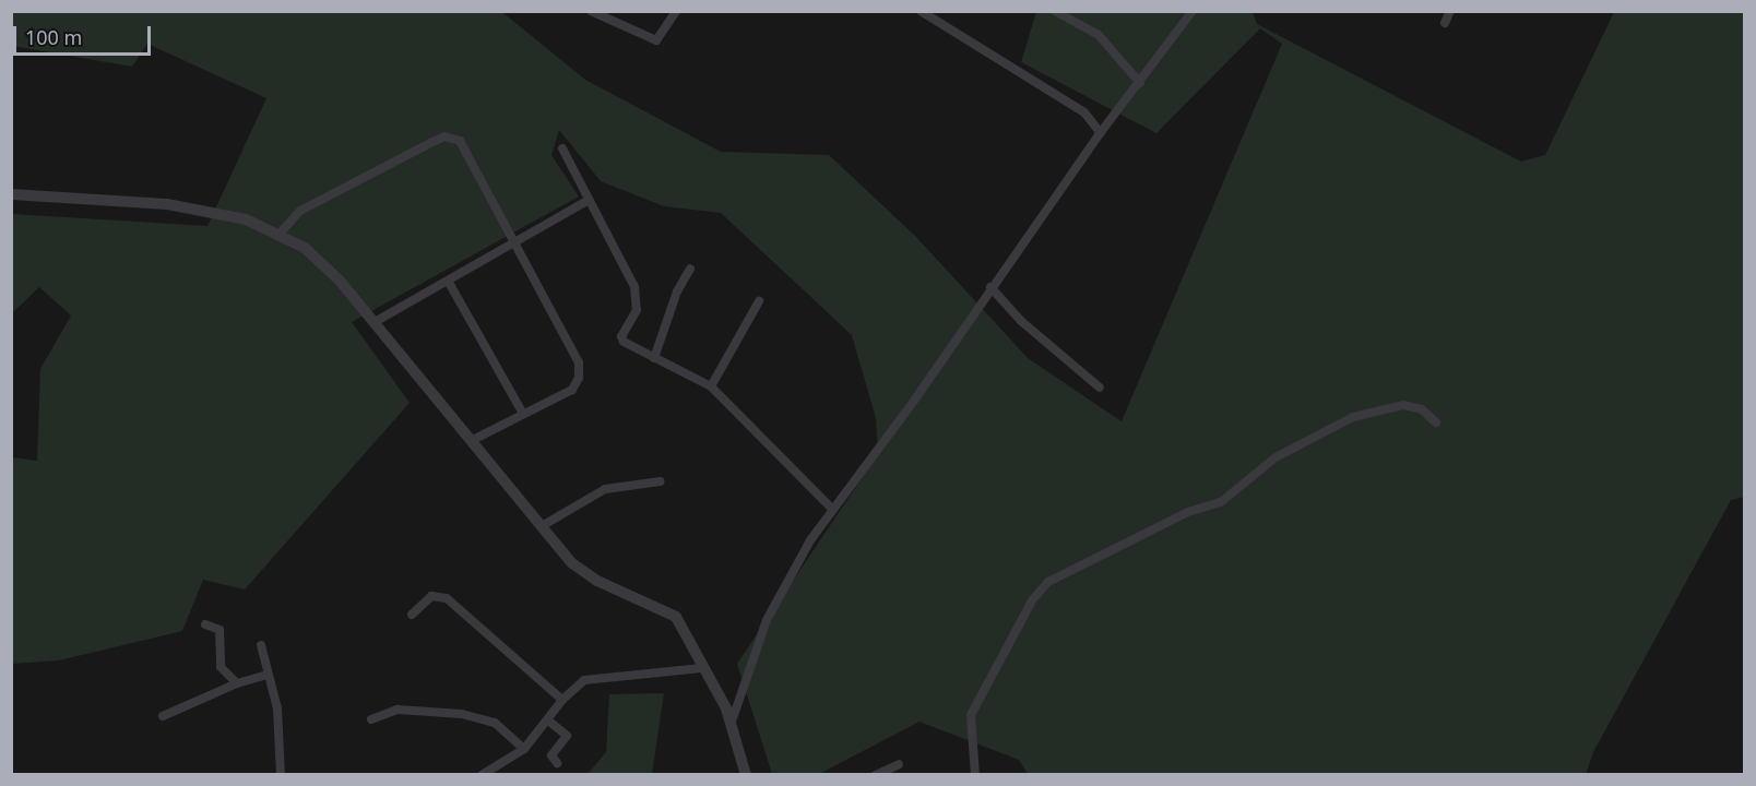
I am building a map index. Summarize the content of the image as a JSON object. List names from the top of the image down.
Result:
{
  "scale_bar": "100 m"
}
